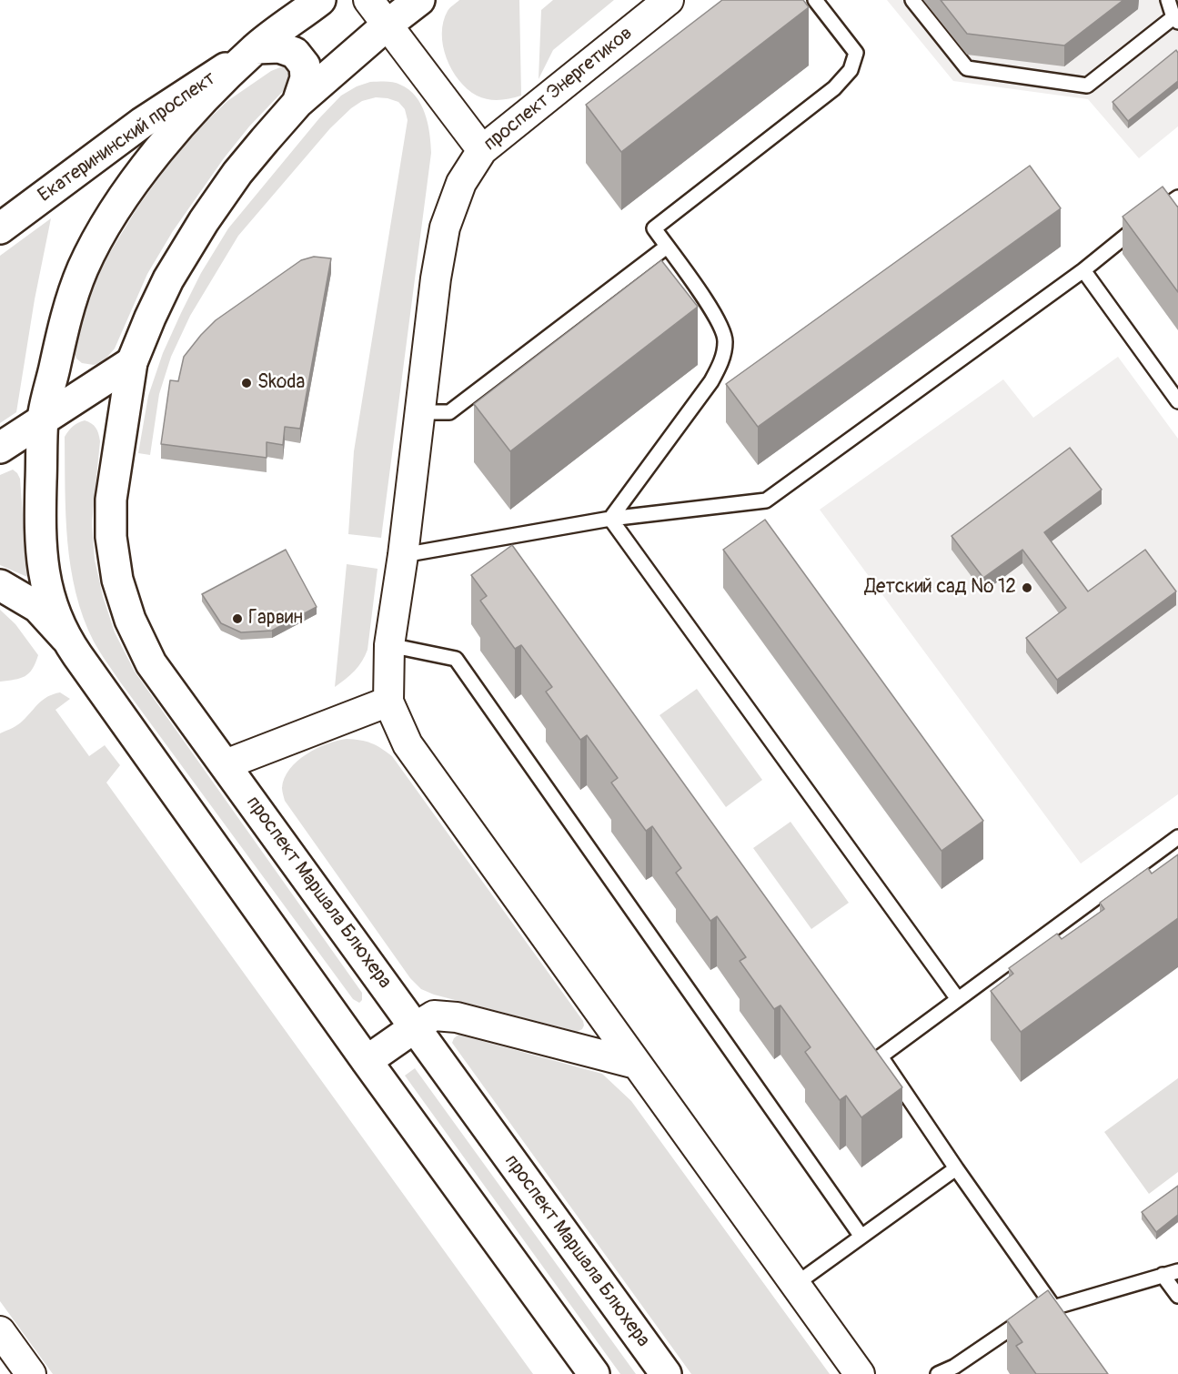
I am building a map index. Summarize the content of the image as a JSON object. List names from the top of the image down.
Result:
{
  "streets": {
    "main road": ["Екатерининский проспект", "проспект Маршала Блюхера"],
    "street": ["проспект Энергетиков"]
  },
  "places": ["Skoda", "Детский сад № 12", "Гарвин"]
}
